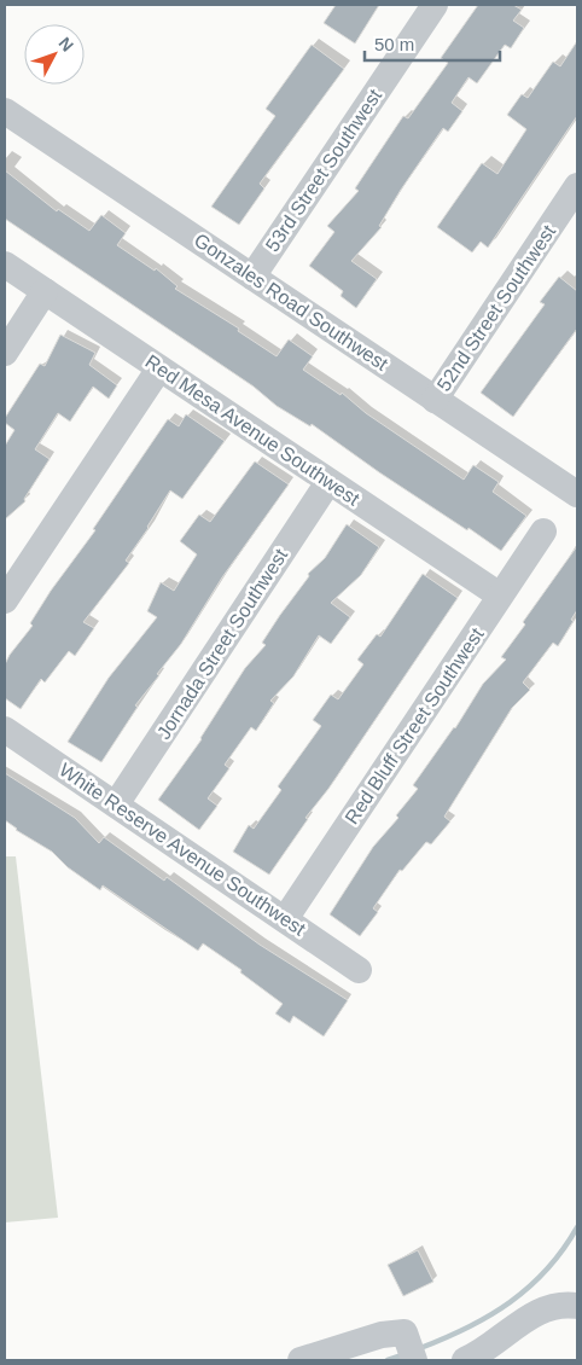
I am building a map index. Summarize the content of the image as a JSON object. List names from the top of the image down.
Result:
{
  "streets": {
    "street": [
      "53rd Street Southwest",
      "Gonzales Road Southwest",
      "52nd Street Southwest",
      "Red Mesa Avenue Southwest",
      "Jornada Street Southwest",
      "Red Bluff Street Southwest",
      "White Reserve Avenue Southwest"
    ]
  },
  "crossings": [
    ["53rd Street Southwest", "Gonzales Road Southwest"],
    ["Gonzales Road Southwest", "52nd Street Southwest"],
    ["Red Mesa Avenue Southwest", "Jornada Street Southwest"],
    ["Red Mesa Avenue Southwest", "Red Bluff Street Southwest"],
    ["Jornada Street Southwest", "White Reserve Avenue Southwest"],
    ["Red Bluff Street Southwest", "White Reserve Avenue Southwest"]
  ],
  "scale_bar": "50 m",
  "north": "top right"
}
